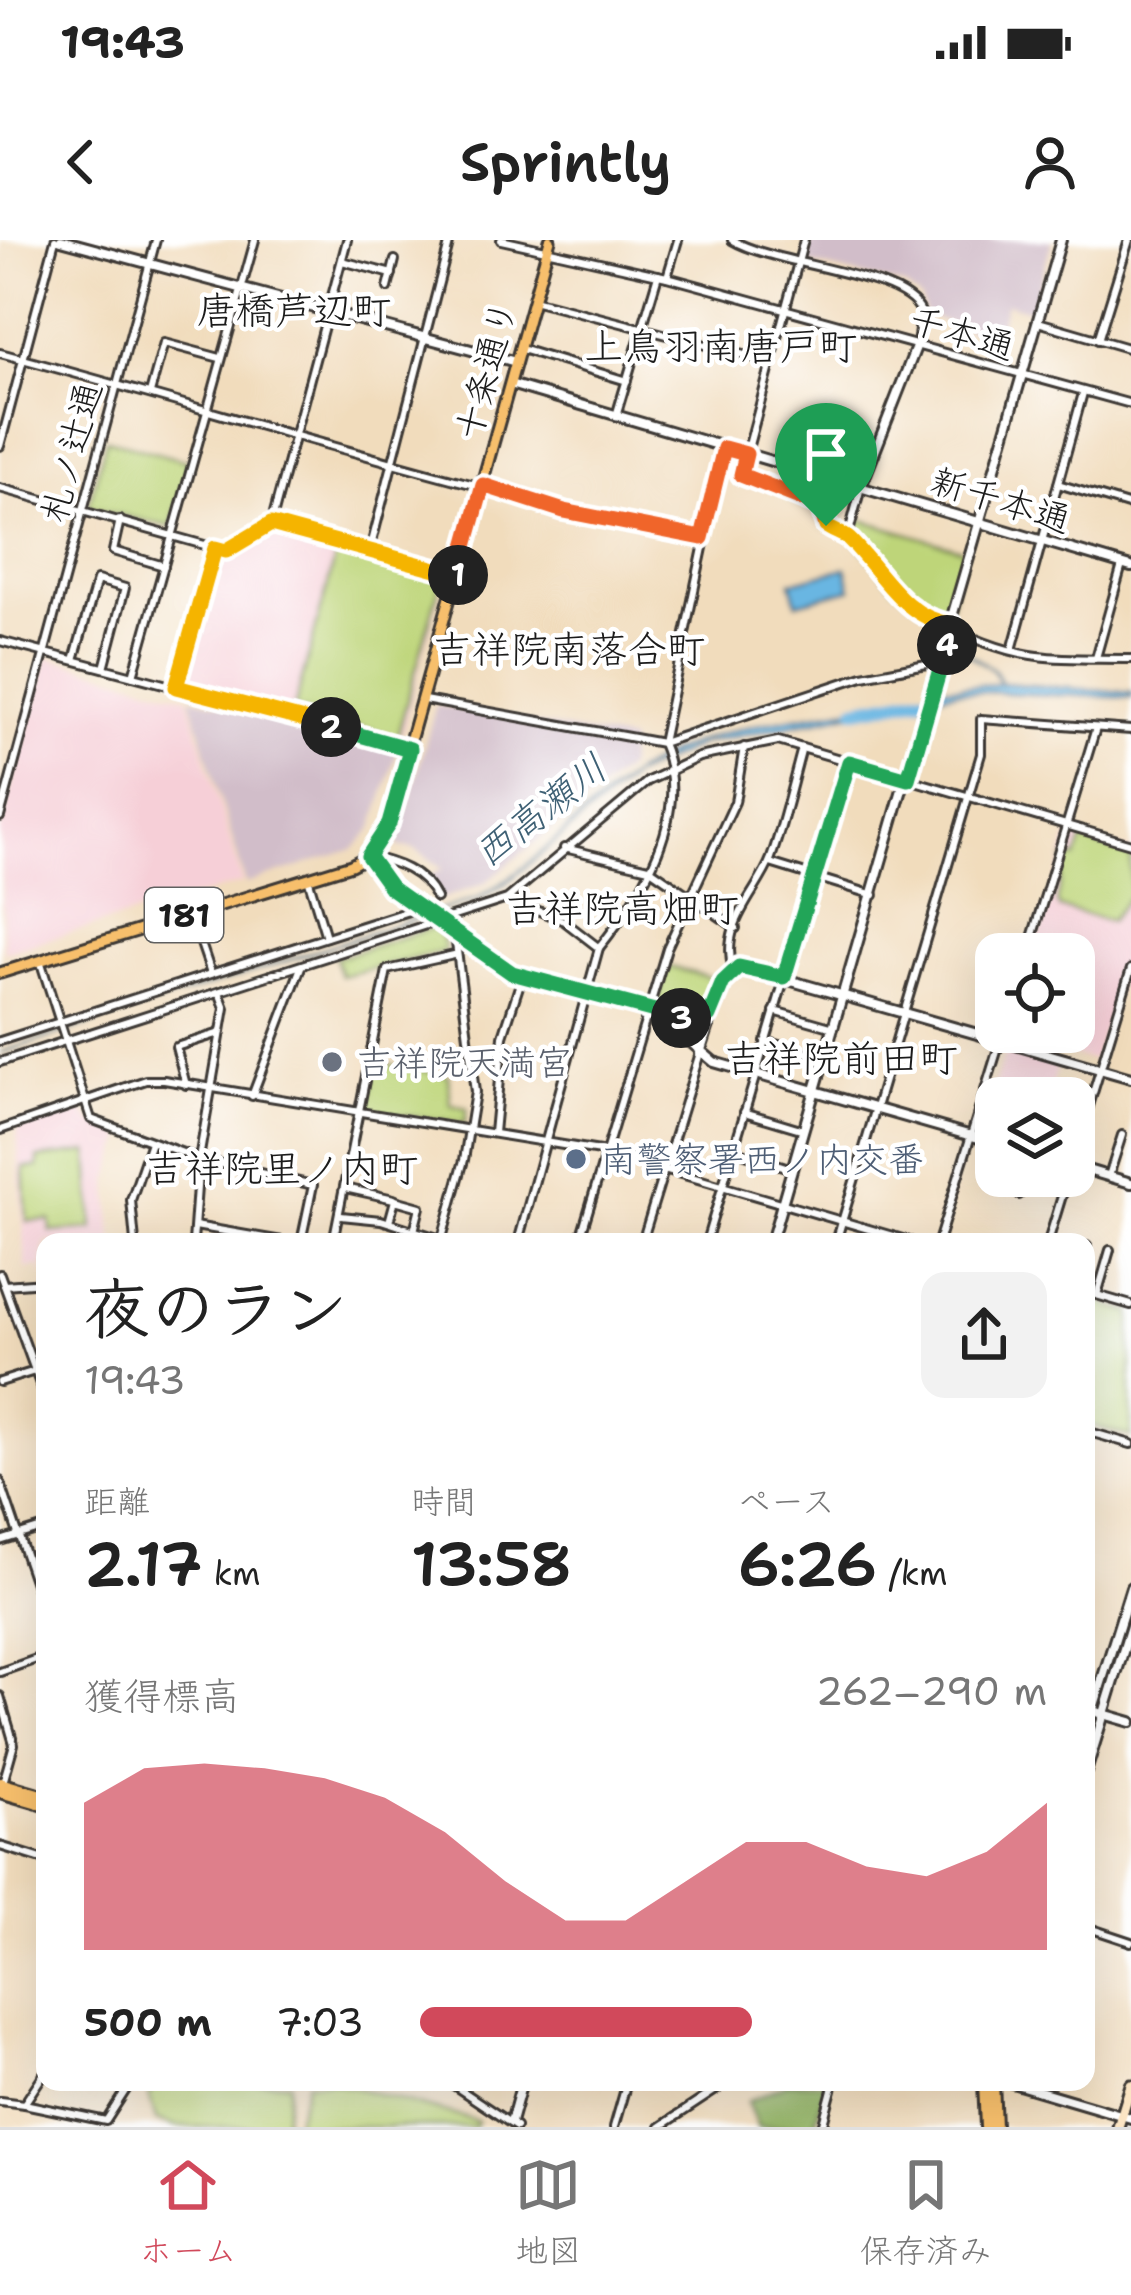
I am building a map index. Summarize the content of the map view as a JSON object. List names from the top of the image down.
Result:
{
  "streets": {
    "main road": ["十条通り", "181"],
    "street": ["千本通", "札ノ辻通", "新千本通"]
  },
  "crossings": [
    ["千本通", "十条通り"],
    ["十条通り", "新千本通"],
    ["十条通り", "181"]
  ],
  "districts": [
    "唐橋芦辺町",
    "上鳥羽南唐戸町",
    "吉祥院南落合町",
    "吉祥院高畑町",
    "吉祥院前田町",
    "吉祥院里ノ内町"
  ],
  "water": ["西高瀬川"],
  "places": ["吉祥院天満宮", "南警察署西ノ内交番"],
  "page": {
    "status": "19:43",
    "header": "Sprintly",
    "pins": [
      "1",
      "4",
      "2",
      "3"
    ],
    "heading": ["夜のラン", "19:43"],
    "stats": [
      ["距離", "2.17 km"],
      ["時間", "13:58"],
      ["ペース", "6:26 /km"]
    ],
    "chart": ["獲得標高", "262–290 m"],
    "list": [
      {
        "name": "500 m",
        "note": "7:03"
      }
    ],
    "tabs": ["ホーム", "地図", "保存済み"]
  }
}
